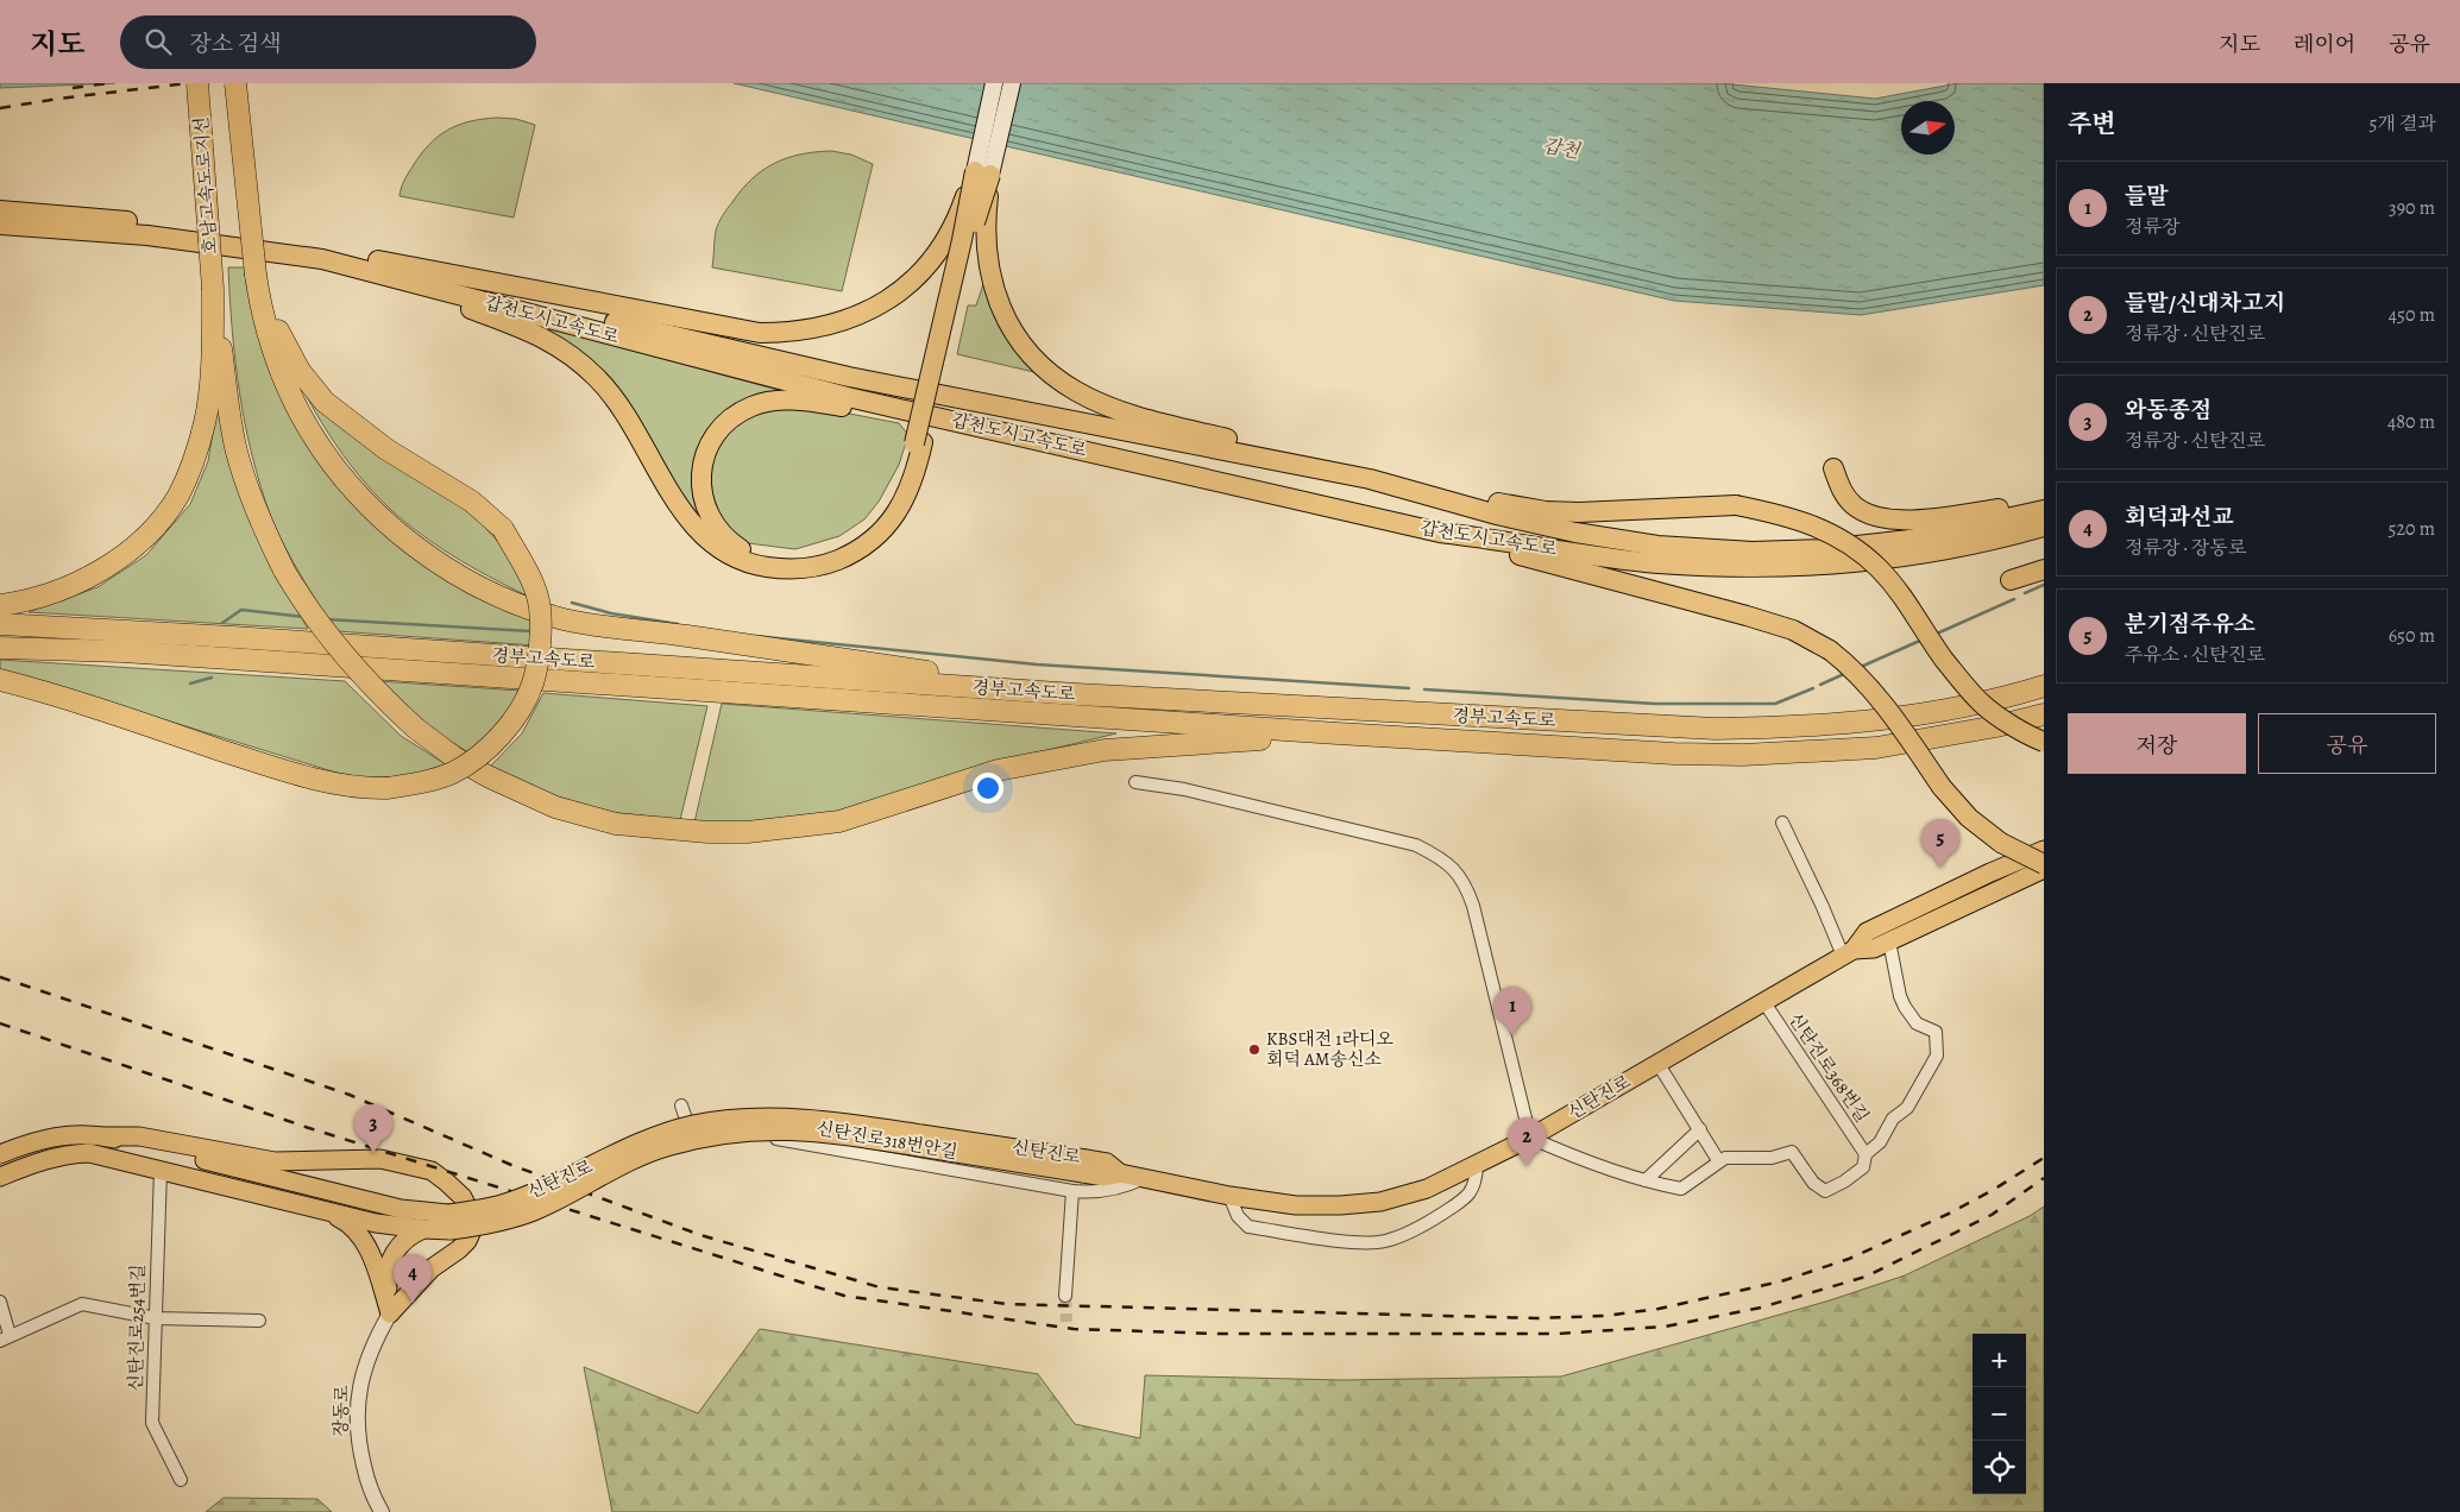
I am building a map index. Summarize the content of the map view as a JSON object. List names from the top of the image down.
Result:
{
  "streets": {
    "highway": ["호남고속도로지선", "갑천도시고속도로", "경부고속도로"],
    "main road": ["신탄진로"],
    "street": [
      "신탄진로368번길",
      "신탄진로318번안길",
      "신탄진로254번길",
      "장동로"
    ]
  },
  "crossings": [
    ["신탄진로368번길", "신탄진로"],
    ["신탄진로", "신탄진로318번안길"],
    ["신탄진로", "신탄진로254번길"]
  ],
  "water": ["갑천"],
  "places": ["KBS대전 1라디오 회덕 AM송신소"],
  "north": "right",
  "page": {
    "header": "지도",
    "search": "장소 검색",
    "nav": ["지도", "레이어", "공유"],
    "heading": ["주변", "5개 결과"],
    "list": [
      {
        "mark": "1",
        "name": "들말",
        "note": "정류장",
        "value": "390 m"
      },
      {
        "mark": "2",
        "name": "들말/신대차고지",
        "note": "정류장 · 신탄진로",
        "value": "450 m"
      },
      {
        "mark": "3",
        "name": "와동종점",
        "note": "정류장 · 신탄진로",
        "value": "480 m"
      },
      {
        "mark": "4",
        "name": "회덕과선교",
        "note": "정류장 · 장동로",
        "value": "520 m"
      },
      {
        "mark": "5",
        "name": "분기점주유소",
        "note": "주유소 · 신탄진로",
        "value": "650 m"
      }
    ],
    "buttons": ["저장", "공유"],
    "pins": [
      "5",
      "1",
      "3",
      "2",
      "4"
    ],
    "map_buttons": ["+", "−"]
  }
}
